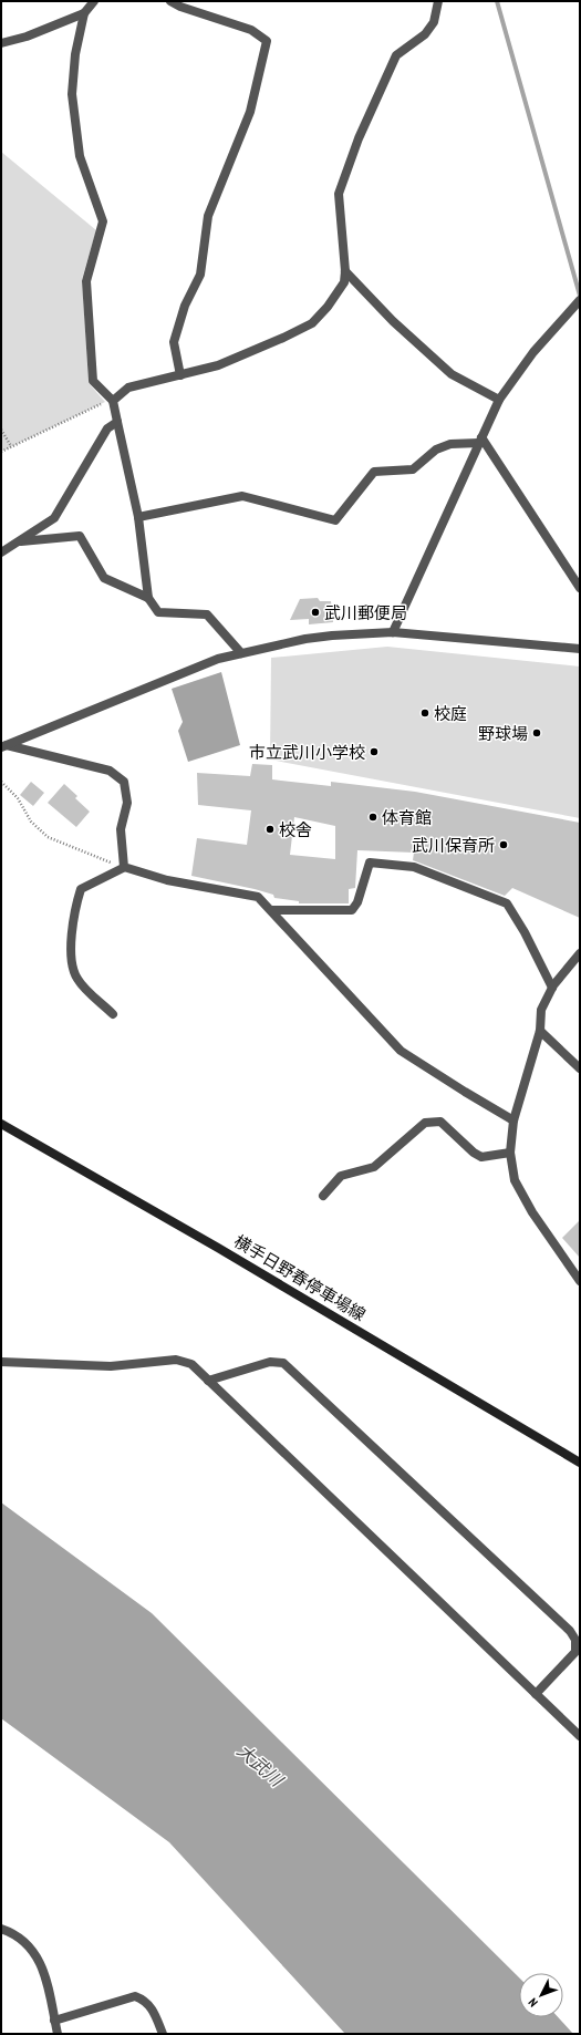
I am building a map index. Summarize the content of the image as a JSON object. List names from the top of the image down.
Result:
{
  "streets": {
    "main road": ["横手日野春停車場線"]
  },
  "water": ["大武川"],
  "places": [
    "武川郵便局",
    "校庭",
    "野球場",
    "市立武川小学校",
    "体育館",
    "校舎",
    "武川保育所"
  ],
  "north": "bottom left"
}
